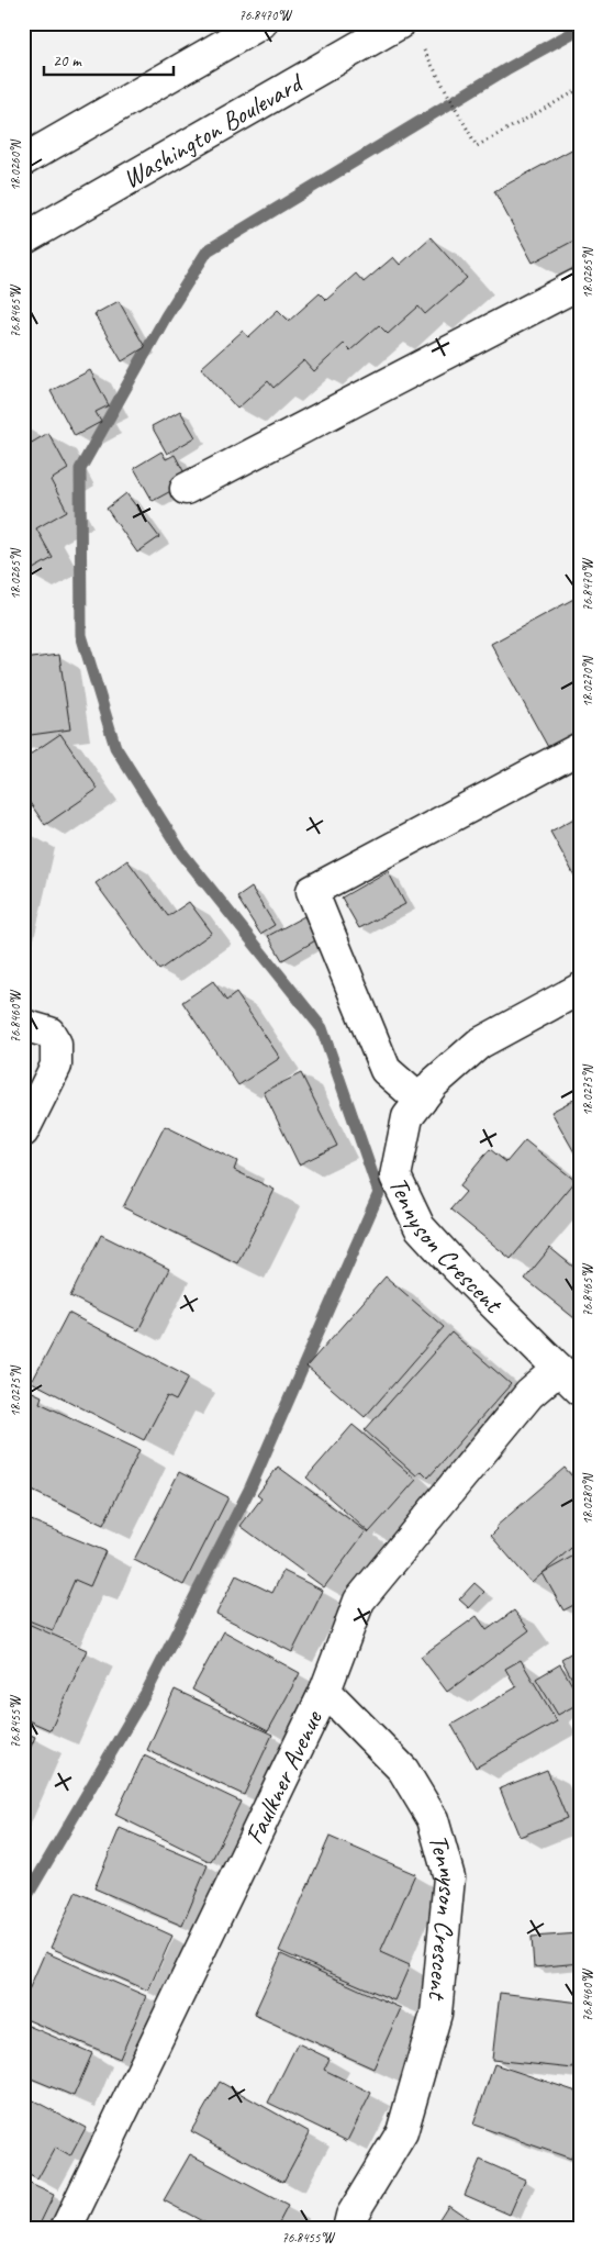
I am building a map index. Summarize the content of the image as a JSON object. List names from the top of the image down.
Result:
{
  "streets": {
    "main road": ["Washington Boulevard", "Tennyson Crescent", "Faulkner Avenue"]
  },
  "crossings": [
    ["Tennyson Crescent", "Faulkner Avenue"]
  ],
  "scale_bar": "20 m",
  "coordinates": [
    "76.8470°W",
    "18.0260°N",
    "18.0265°N",
    "76.8465°W",
    "18.0270°N",
    "76.8460°W",
    "18.0275°N",
    "18.0280°N",
    "76.8455°W"
  ]
}
